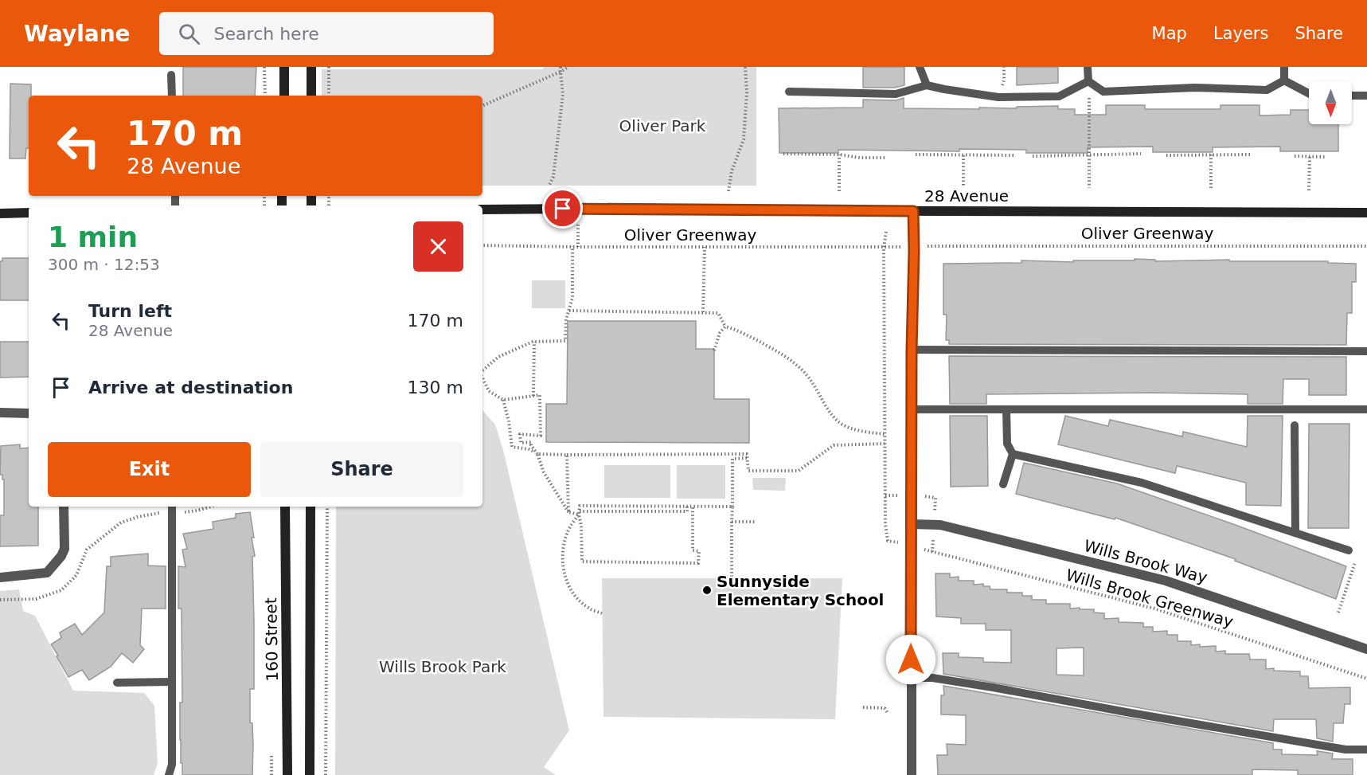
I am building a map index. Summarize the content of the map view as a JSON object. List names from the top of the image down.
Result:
{
  "streets": {
    "street": ["28 Avenue", "Wills Brook Way", "160 Street"],
    "path": ["Oliver Greenway", "Wills Brook Greenway"]
  },
  "parks": ["Oliver Park", "Wills Brook Park"],
  "places": ["Sunnyside Elementary School"],
  "north": "bottom",
  "page": {
    "header": "Waylane",
    "search": "Search here",
    "nav": ["Map", "Layers", "Share"],
    "turn": ["170 m", "28 Avenue"],
    "heading": ["1 min", "300 m · 12:53"],
    "list": [
      {
        "name": "Turn left",
        "note": "28 Avenue",
        "value": "170 m"
      },
      {
        "name": "Arrive at destination",
        "value": "130 m"
      }
    ],
    "buttons": ["Exit", "Share"]
  }
}
